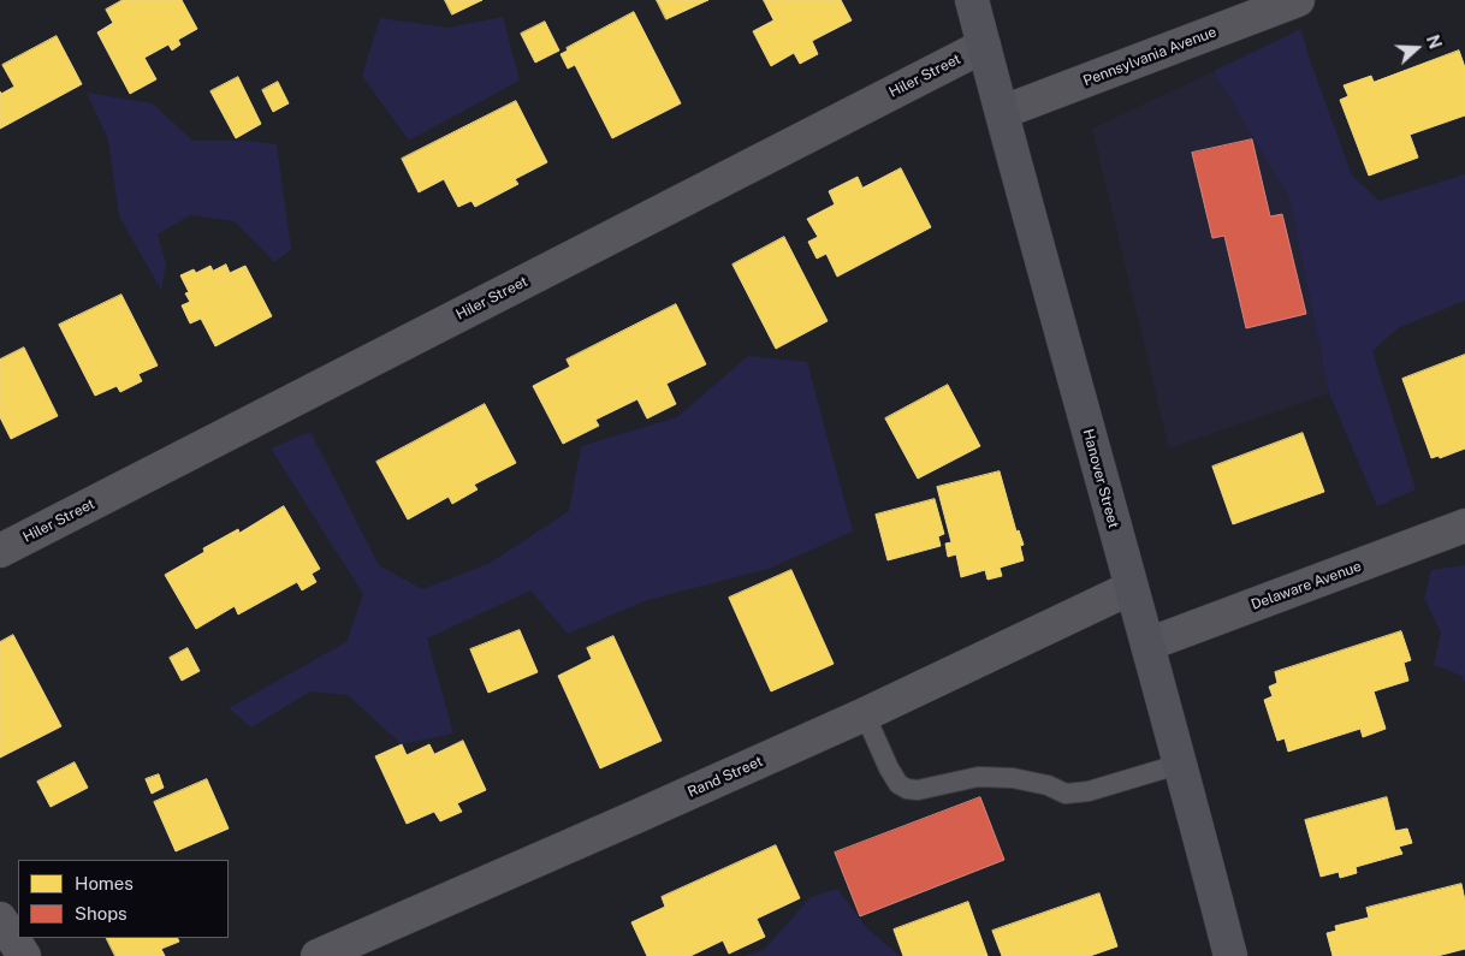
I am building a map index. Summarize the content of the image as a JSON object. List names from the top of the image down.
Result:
{
  "streets": {
    "main road": ["Hanover Street"],
    "street": [
      "Pennsylvania Avenue",
      "Hiler Street",
      "Delaware Avenue",
      "Rand Street"
    ]
  },
  "crossings": [
    ["Pennsylvania Avenue", "Hanover Street"],
    ["Hiler Street", "Hanover Street"],
    ["Hanover Street", "Delaware Avenue"],
    ["Hanover Street", "Rand Street"]
  ],
  "legend": ["Homes", "Shops"],
  "north": "right"
}
